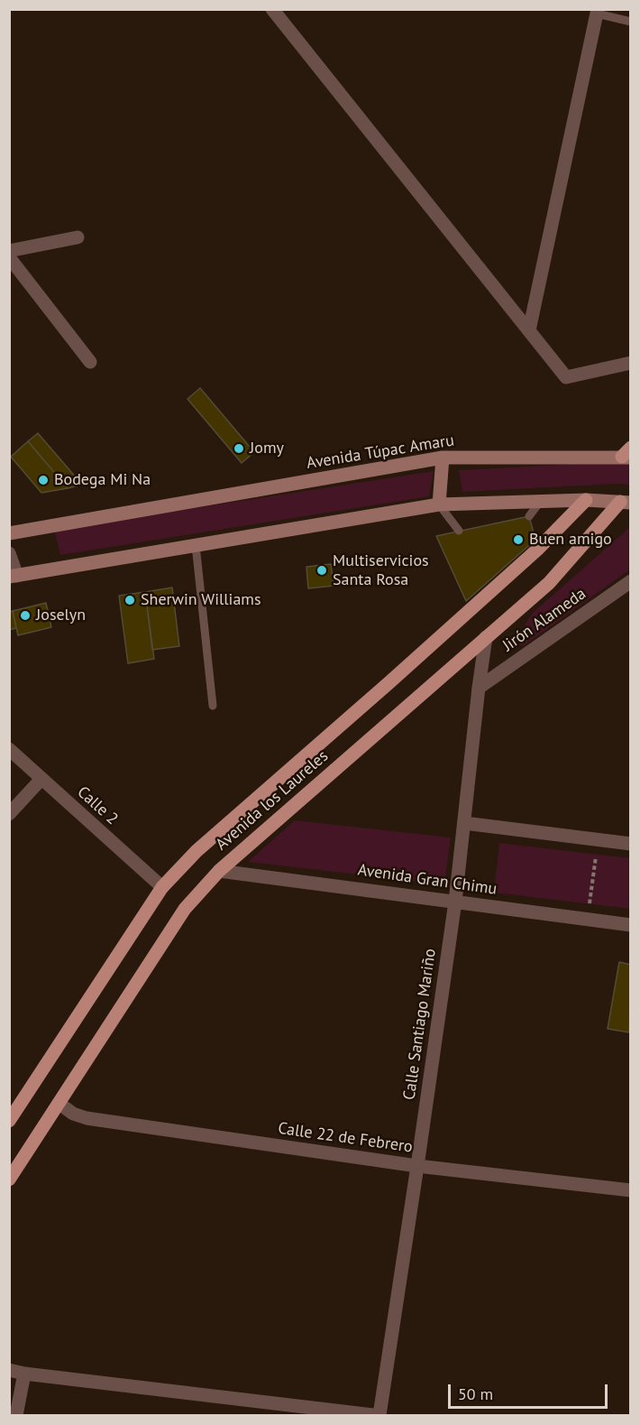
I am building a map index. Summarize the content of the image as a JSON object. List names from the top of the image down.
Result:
{
  "streets": {
    "main road": ["Avenida Túpac Amaru", "Avenida los Laureles"],
    "street": [
      "Jirón Alameda",
      "Calle 2",
      "Avenida Gran Chimu",
      "Calle Santiago Mariño",
      "Calle 22 de Febrero"
    ]
  },
  "crossings": [
    ["Jirón Alameda", "Calle Santiago Mariño"],
    ["Avenida los Laureles", "Calle 2"],
    ["Avenida los Laureles", "Avenida Gran Chimu"],
    ["Avenida los Laureles", "Calle Santiago Mariño"],
    ["Avenida los Laureles", "Calle 22 de Febrero"],
    ["Avenida Gran Chimu", "Calle Santiago Mariño"],
    ["Calle Santiago Mariño", "Calle 22 de Febrero"]
  ],
  "places": [
    "Jomy",
    "Bodega Mi Na",
    "Buen amigo",
    "Multiservicios Santa Rosa",
    "Sherwin Williams",
    "Joselyn"
  ],
  "scale_bar": "50 m"
}
